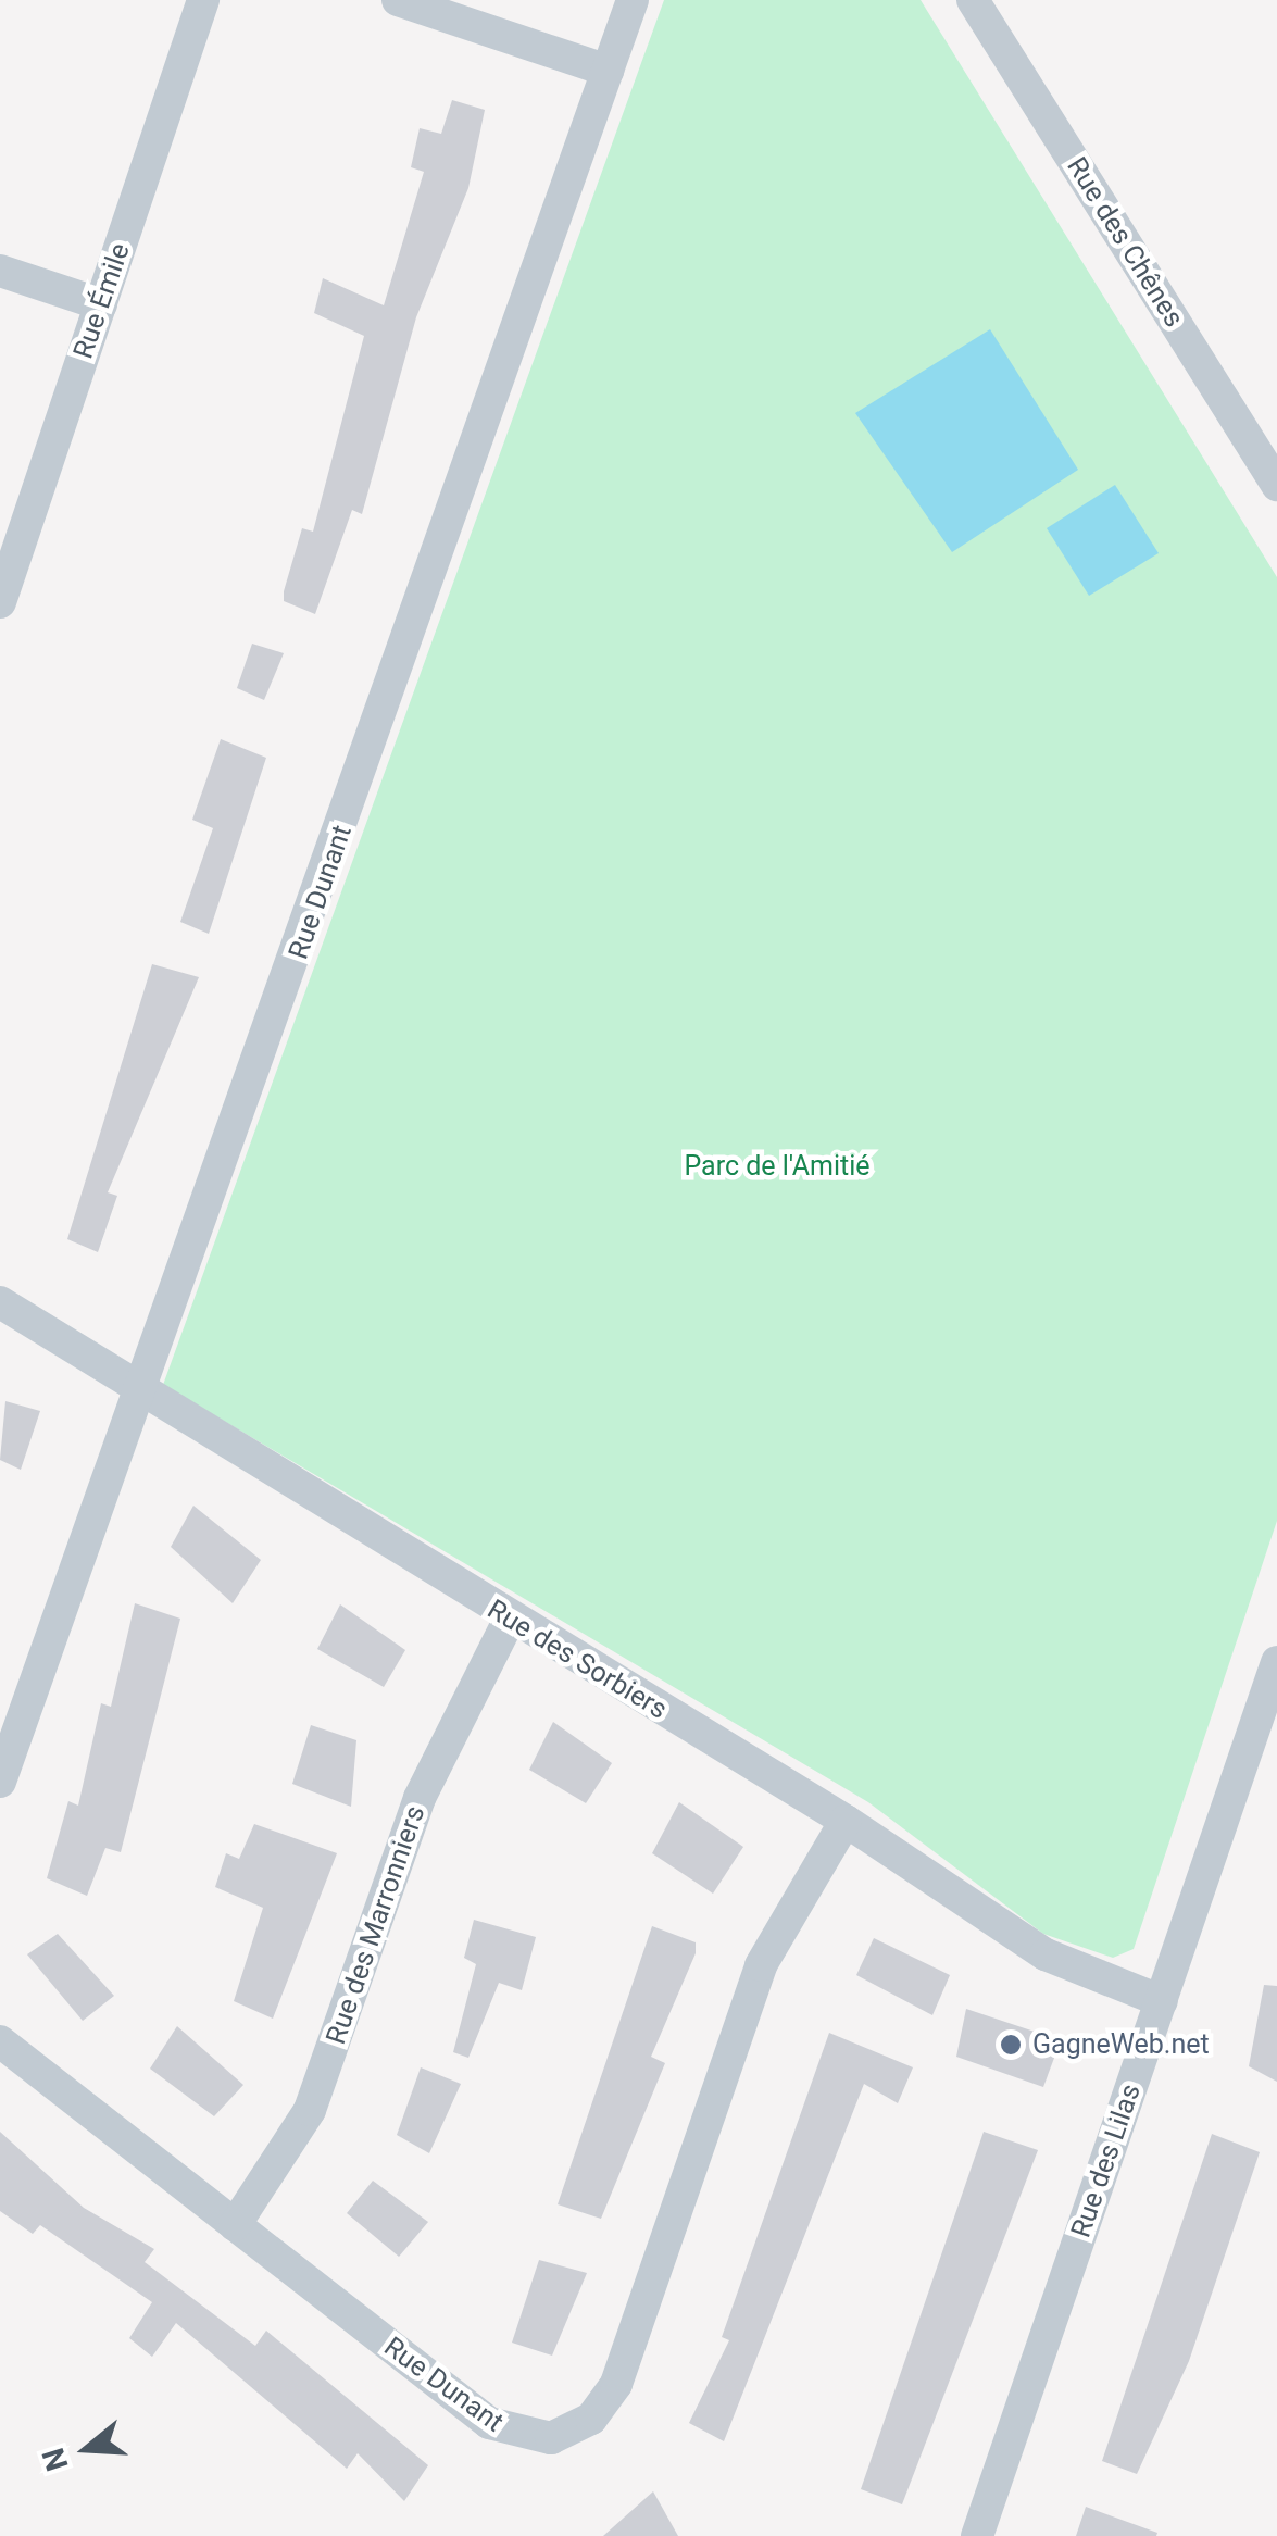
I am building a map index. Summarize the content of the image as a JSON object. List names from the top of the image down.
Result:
{
  "streets": {
    "street": [
      "Rue des Chênes",
      "Rue Émile",
      "Rue Dunant",
      "Rue des Sorbiers",
      "Rue des Marronniers",
      "Rue des Lilas"
    ]
  },
  "crossings": [
    ["Rue Dunant", "Rue des Sorbiers"],
    ["Rue Dunant", "Rue des Marronniers"],
    ["Rue des Sorbiers", "Rue des Marronniers"],
    ["Rue des Sorbiers", "Rue des Lilas"]
  ],
  "parks": ["Parc de l'Amitié"],
  "places": ["GagneWeb.net"],
  "north": "left"
}
